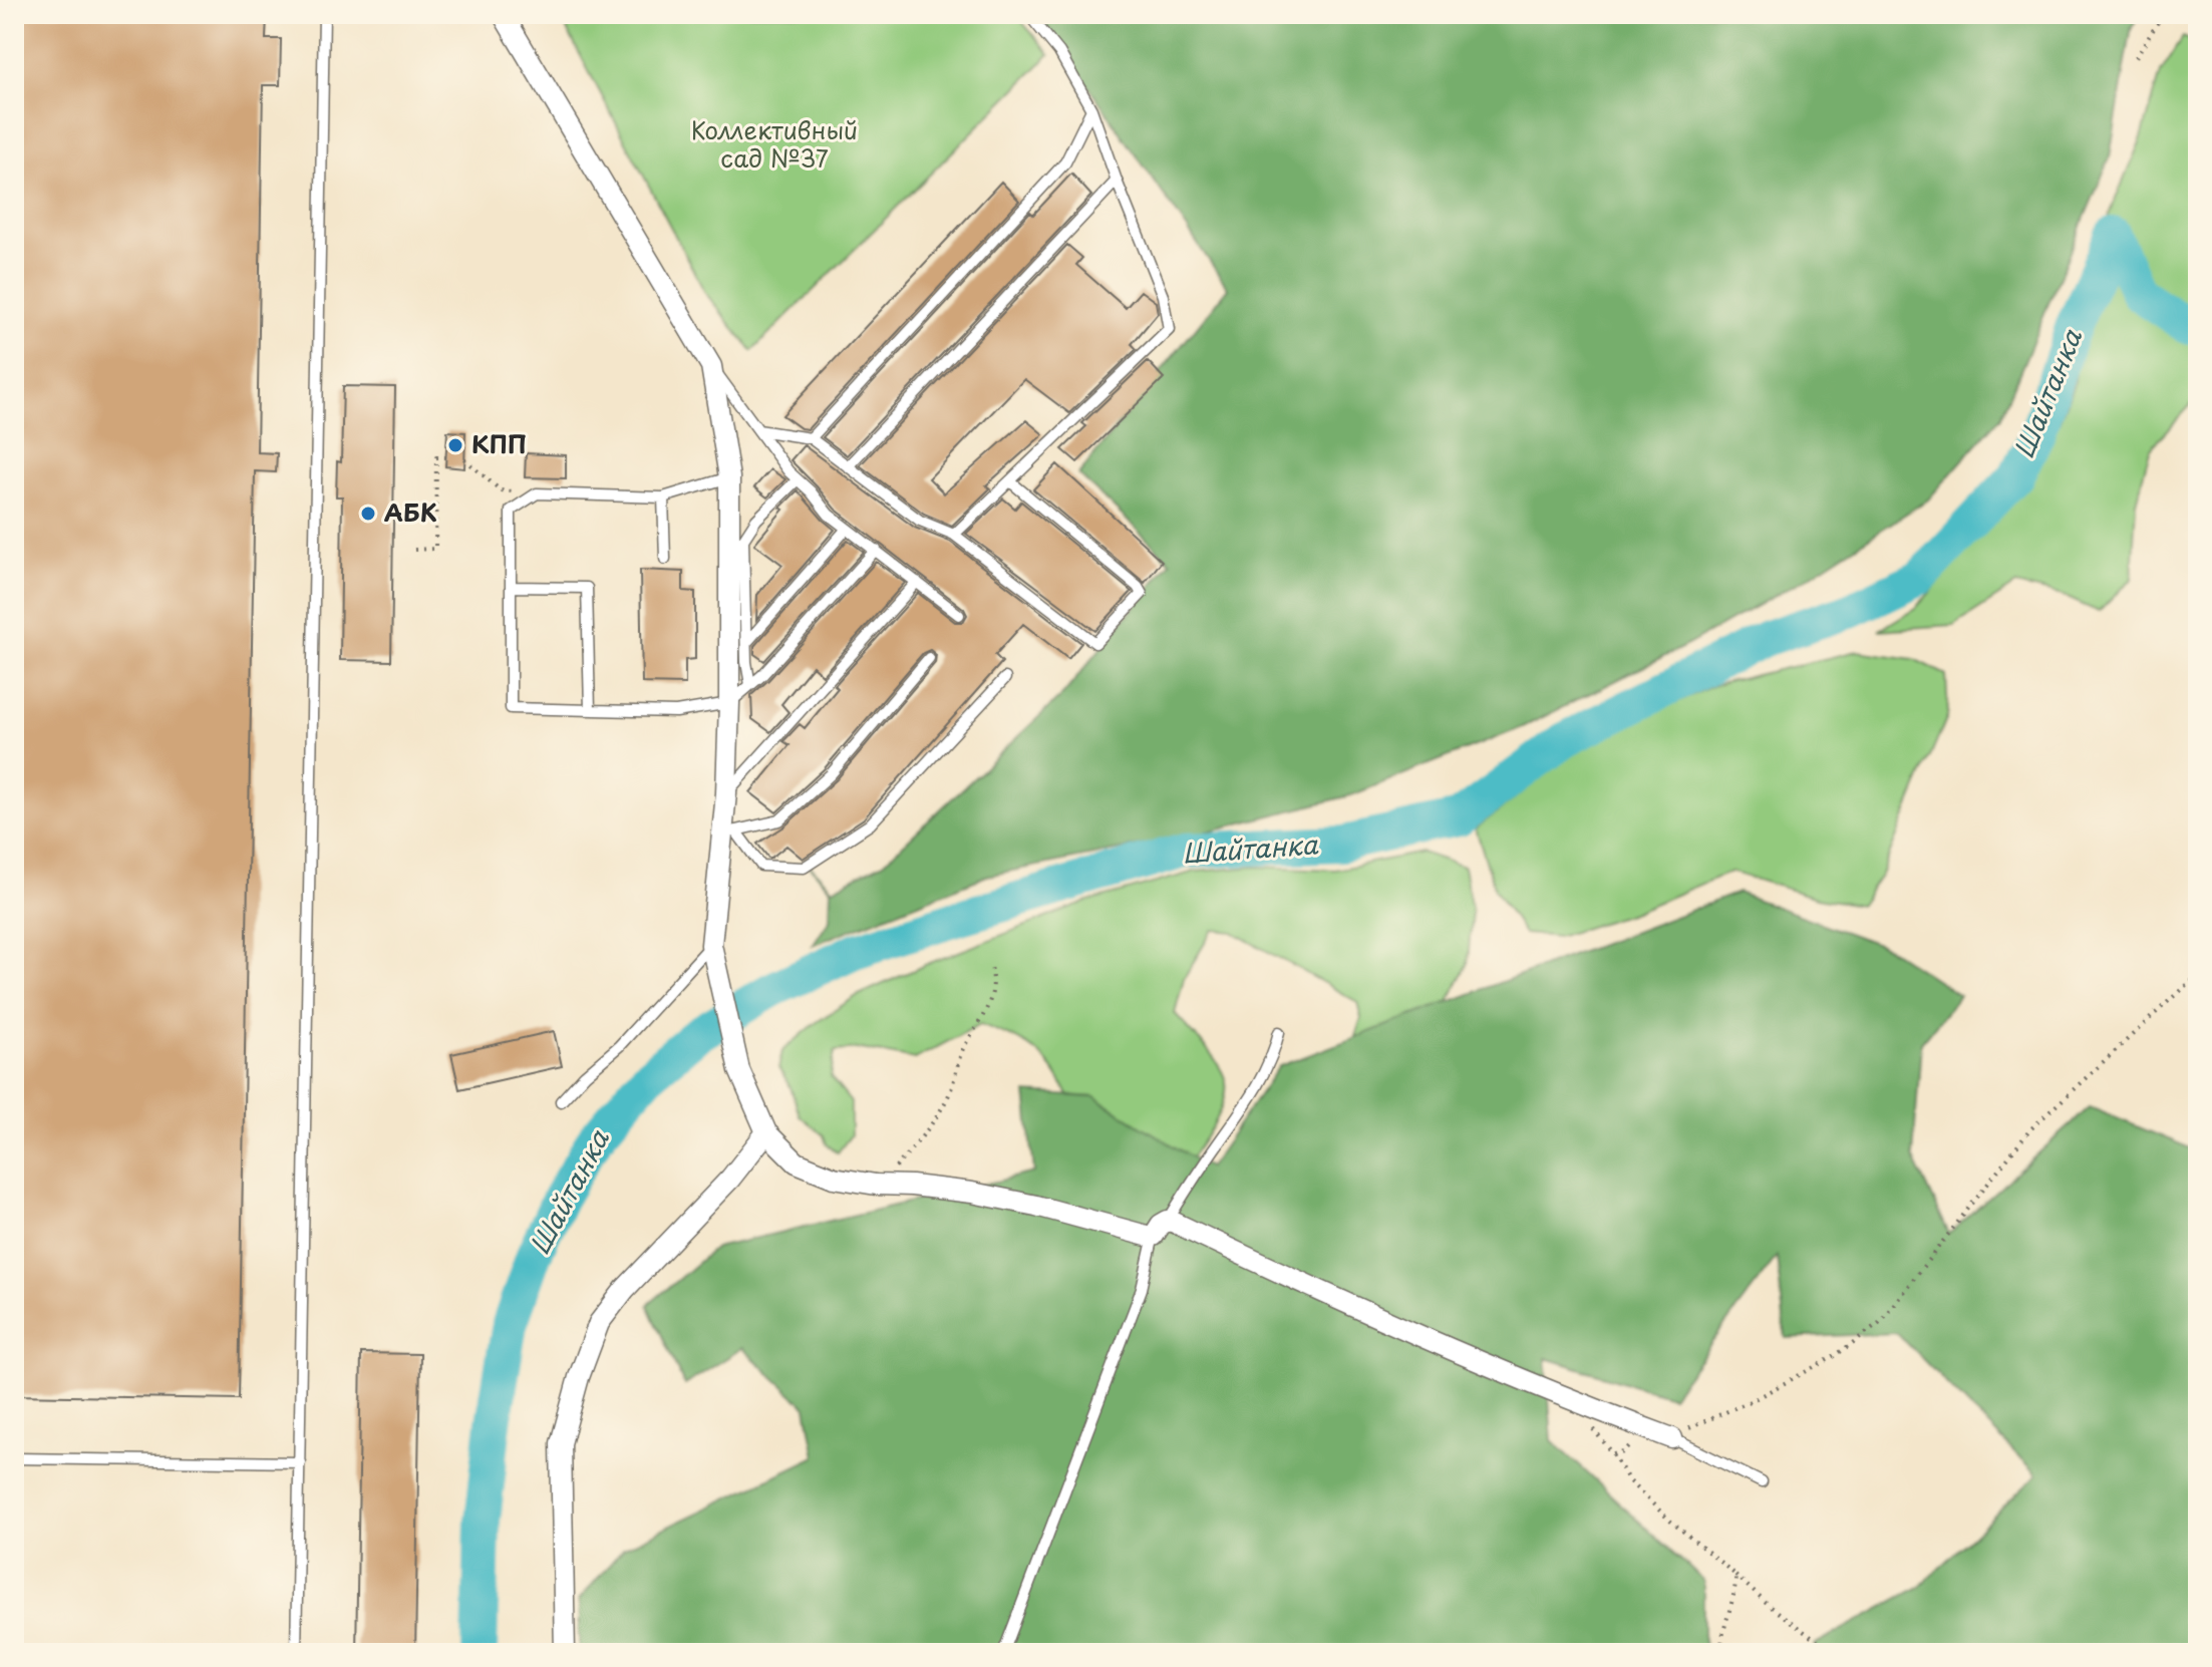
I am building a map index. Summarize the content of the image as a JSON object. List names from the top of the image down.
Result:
{
  "water": ["Шайтанка"],
  "parks": ["Коллективный сад №37"],
  "places": ["КПП", "АБК"]
}
